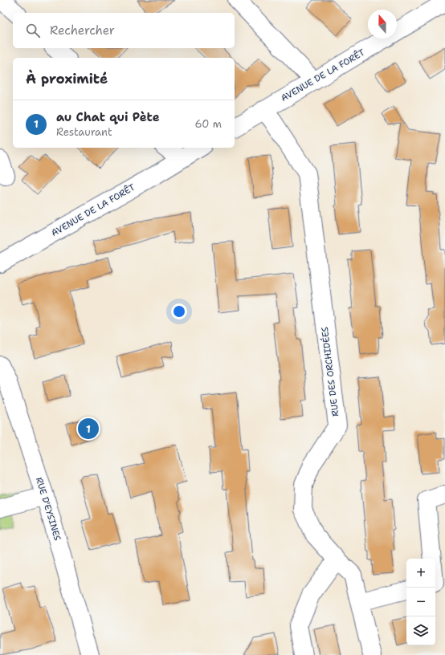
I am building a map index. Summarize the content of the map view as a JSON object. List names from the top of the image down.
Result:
{
  "streets": {
    "street": ["AVENUE DE LA FORÊT", "RUE DES ORCHIDÉES", "RUE D'EYSINES"]
  },
  "crossings": [
    ["AVENUE DE LA FORÊT", "RUE DES ORCHIDÉES"]
  ],
  "north": "top",
  "page": {
    "search": "Rechercher",
    "heading": "À proximité",
    "list": [
      {
        "mark": "1",
        "name": "au Chat qui Pète",
        "note": "Restaurant",
        "value": "60 m"
      }
    ],
    "pins": "1",
    "map_buttons": ["+", "−"]
  }
}
